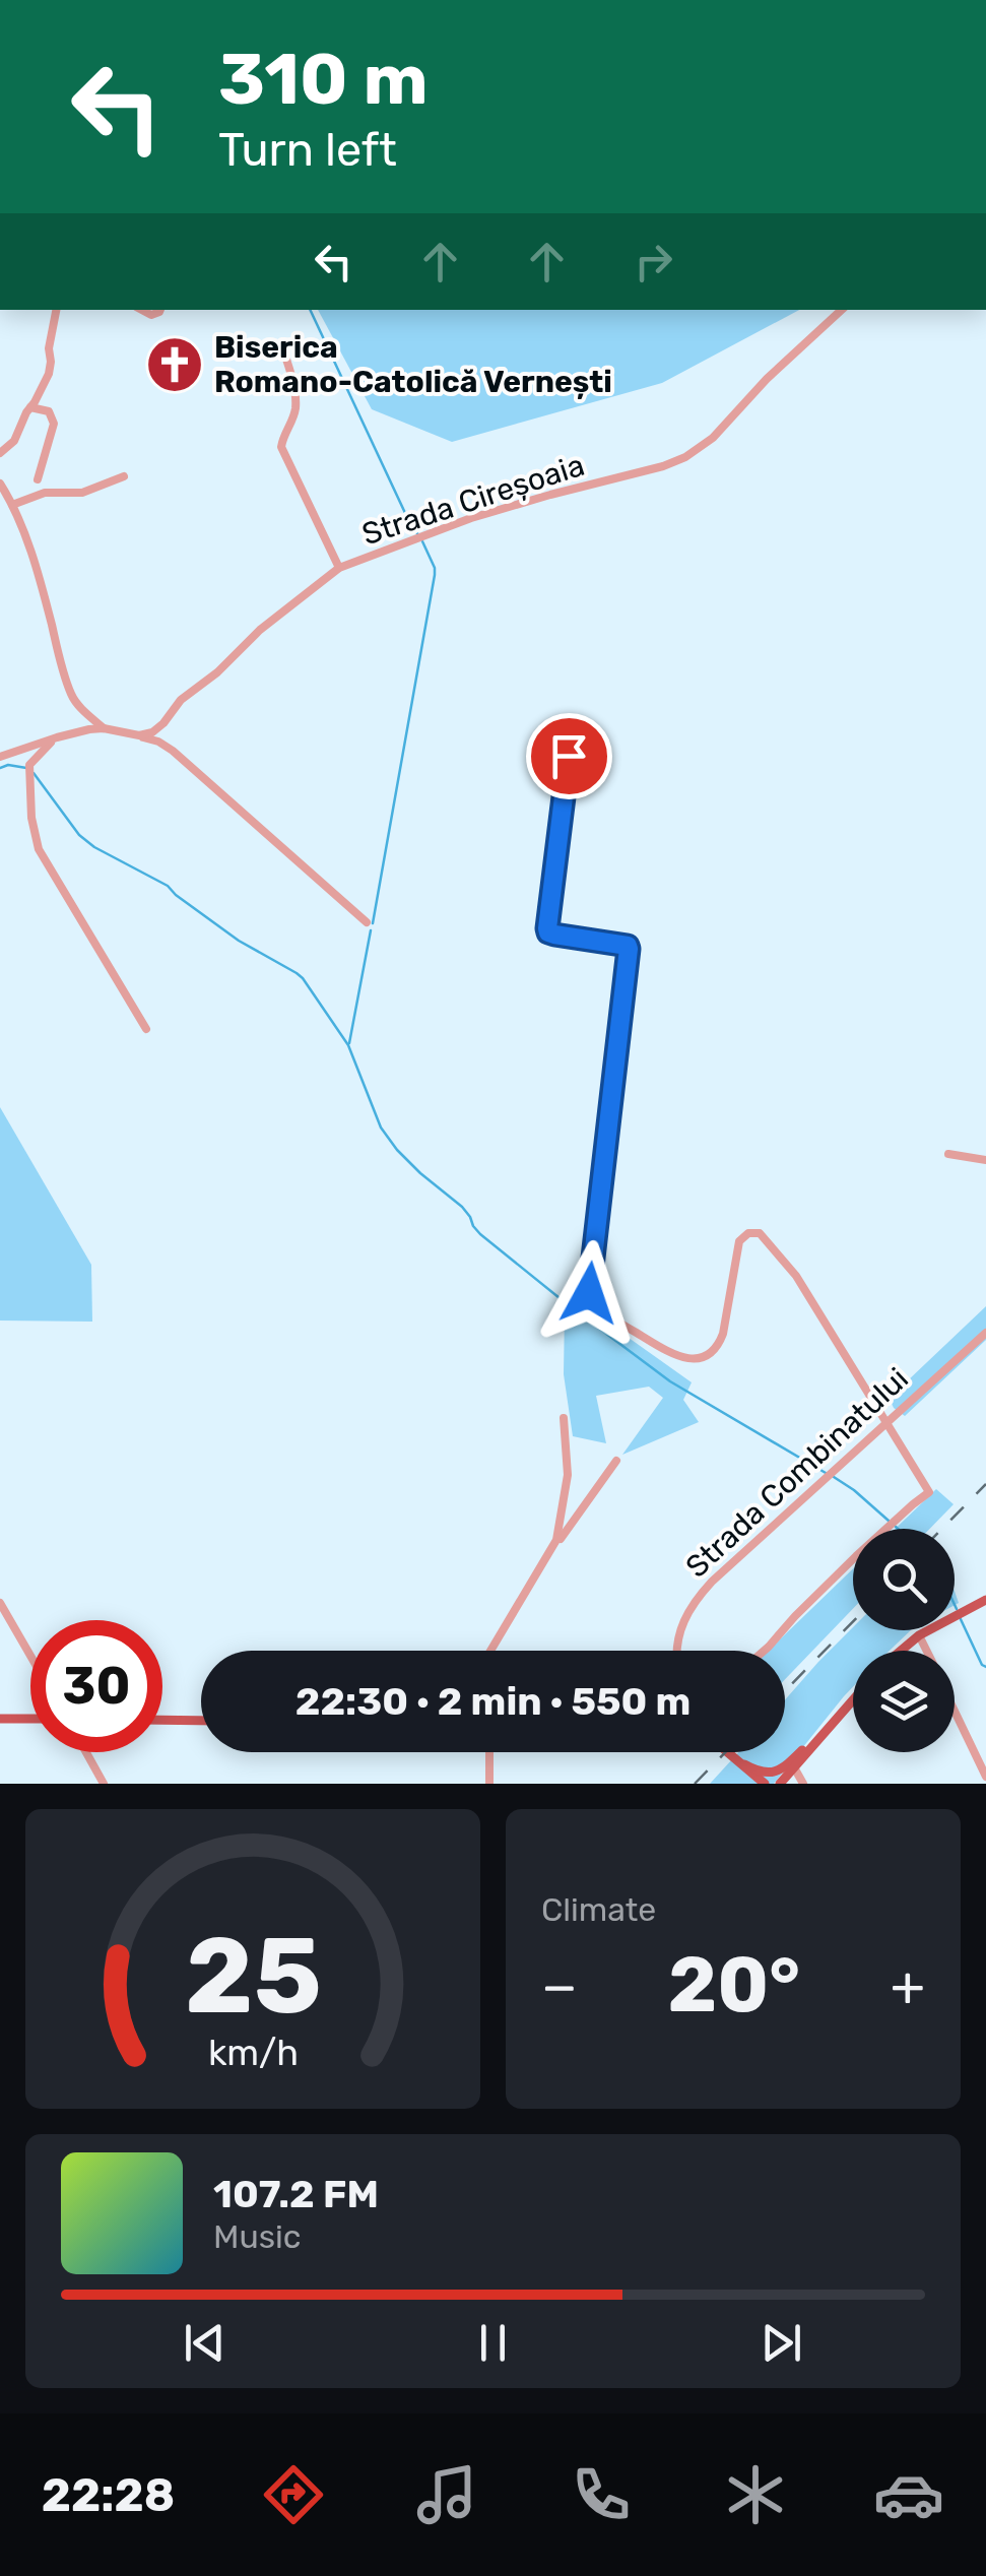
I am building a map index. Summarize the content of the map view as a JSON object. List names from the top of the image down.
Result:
{
  "streets": {
    "street": ["Strada Cireșoaia", "Strada Combinatului"]
  },
  "places": {
    "church": ["Biserica Romano-Catolică Vernești"]
  },
  "page": {
    "turn": ["310 m", "Turn left"],
    "limit": "30",
    "trip": "22:30 · 2 min · 550 m",
    "tile": "Climate",
    "heat": ["−", "20°", "+"],
    "song": ["107.2 FM", "Music"],
    "tabs": "22:28",
    "gauge": ["25", "km/h"]
  }
}
